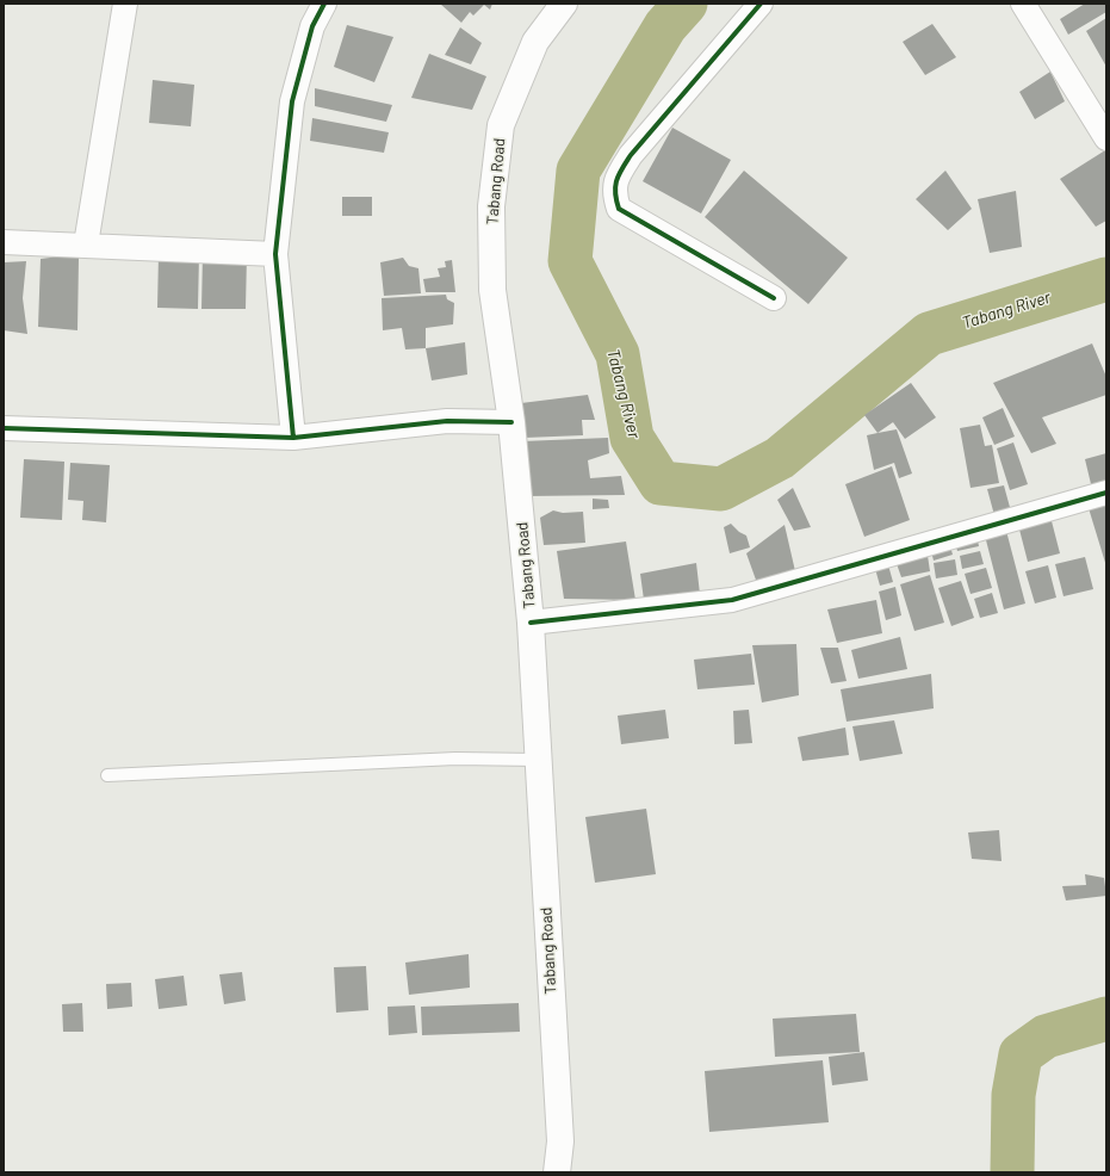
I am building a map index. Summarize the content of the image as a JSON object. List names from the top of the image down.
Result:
{
  "streets": {
    "main road": ["Tabang Road"]
  },
  "water": ["Tabang River"]
}
